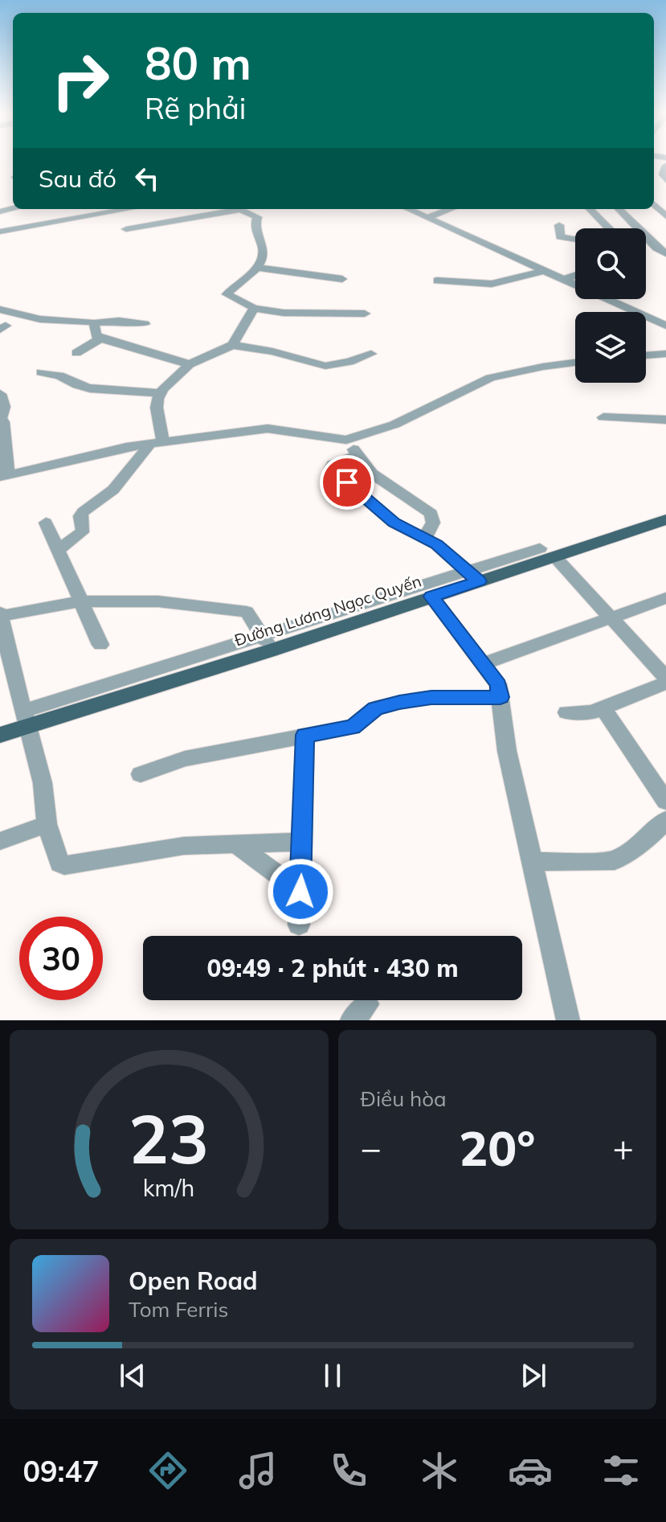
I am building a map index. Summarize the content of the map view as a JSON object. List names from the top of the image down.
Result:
{
  "streets": {
    "main road": ["Đường Lương Ngọc Quyến"]
  },
  "page": {
    "turn": ["80 m", "Rẽ phải"],
    "then": "Sau đó",
    "limit": "30",
    "trip": "09:49 · 2 phút · 430 m",
    "tile": "Điều hòa",
    "heat": ["−", "20°", "+"],
    "song": ["Open Road", "Tom Ferris"],
    "tabs": "09:47",
    "gauge": ["23", "km/h"]
  }
}
